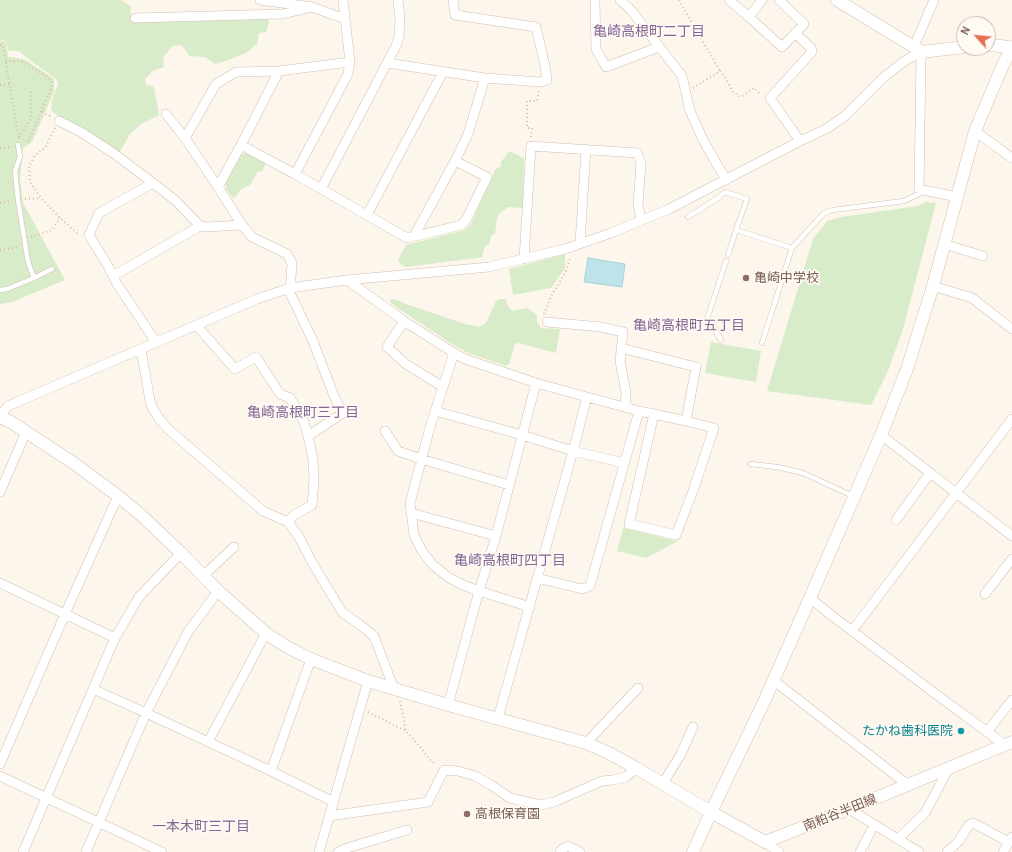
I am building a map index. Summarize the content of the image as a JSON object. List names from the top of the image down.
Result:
{
  "streets": {
    "street": ["南粕谷半田線"]
  },
  "districts": [
    "亀崎高根町二丁目",
    "亀崎高根町五丁目",
    "亀崎高根町三丁目",
    "亀崎高根町四丁目",
    "一本木町三丁目"
  ],
  "places": ["亀崎中学校", "たかね歯科医院", "高根保育園"],
  "north": "top left"
}
